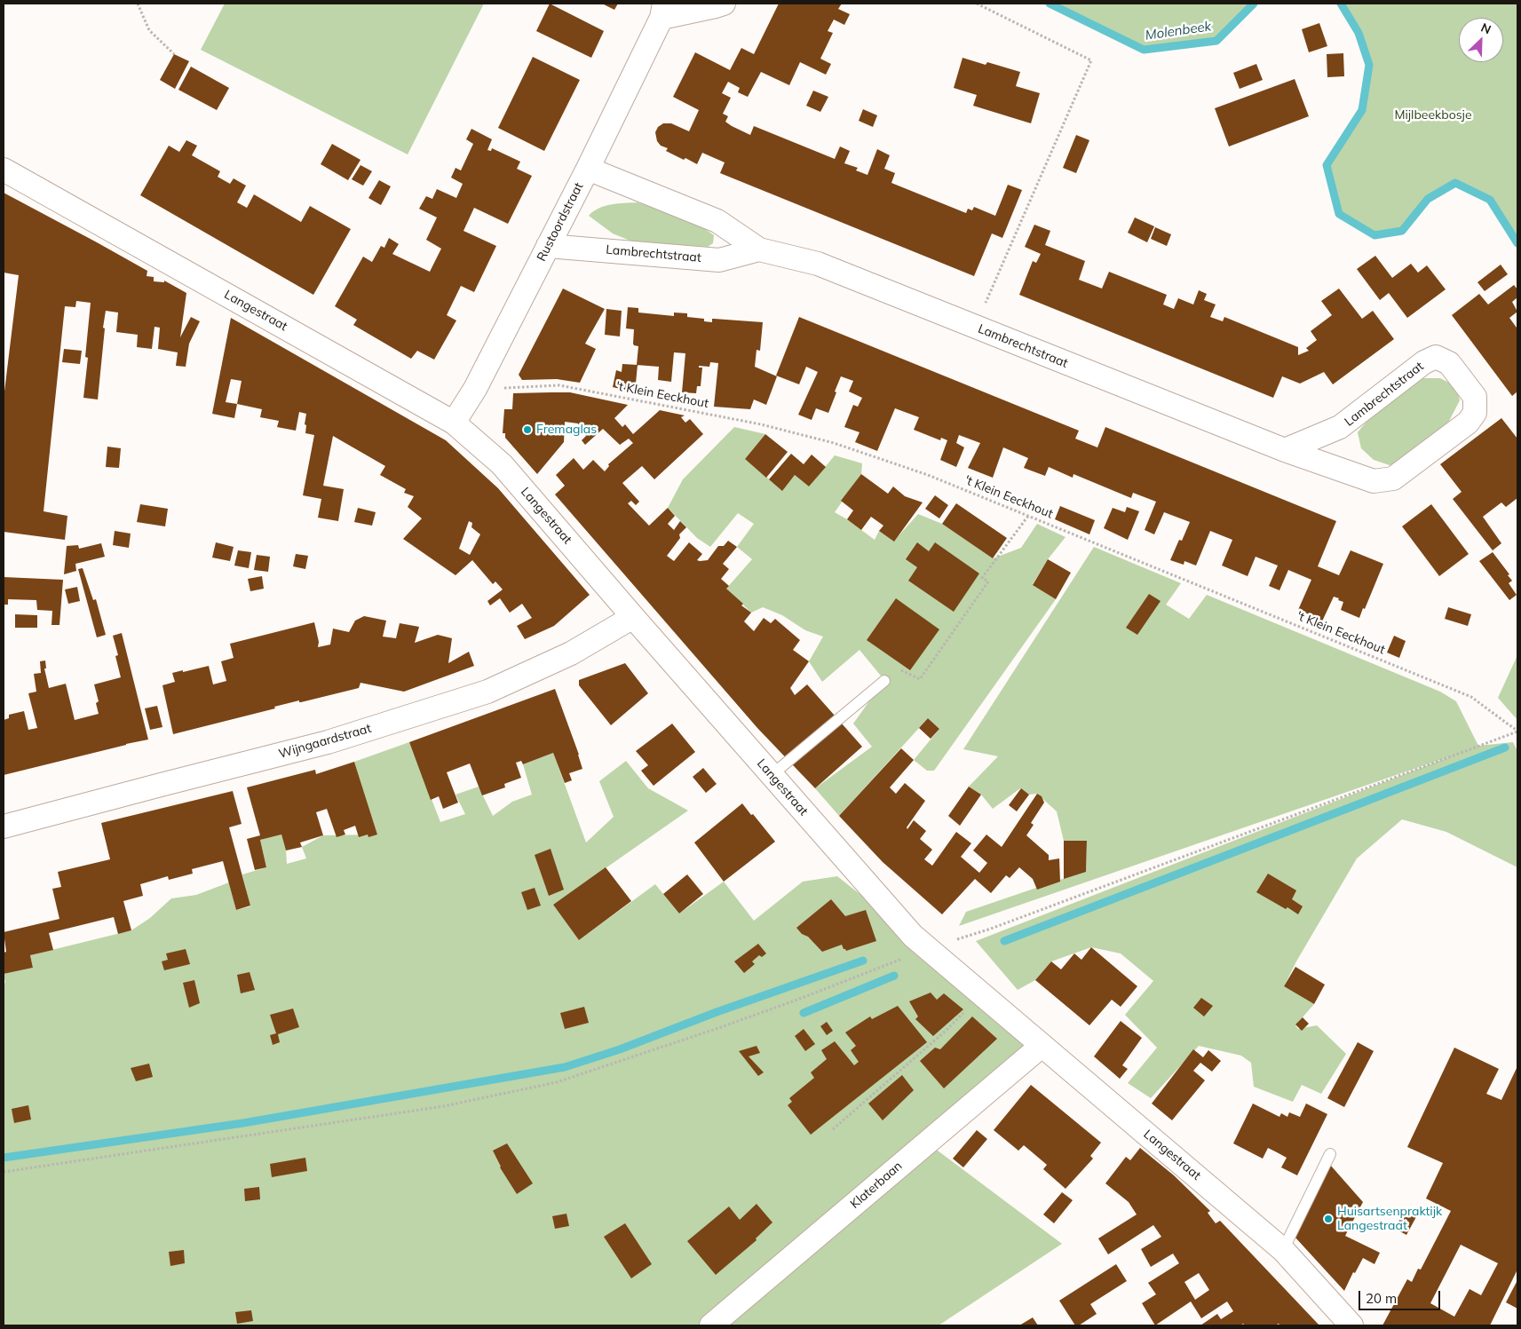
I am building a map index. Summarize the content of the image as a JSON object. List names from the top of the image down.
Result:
{
  "streets": {
    "street": [
      "Rustoordstraat",
      "Lambrechtstraat",
      "Langestraat",
      "Wijngaardstraat",
      "Klaterbaan"
    ],
    "path": ["'t Klein Eeckhout"]
  },
  "crossings": [
    ["Rustoordstraat", "Lambrechtstraat"],
    ["Rustoordstraat", "Langestraat"],
    ["Rustoordstraat", "'t Klein Eeckhout"],
    ["Langestraat", "Wijngaardstraat"],
    ["Langestraat", "Klaterbaan"]
  ],
  "water": ["Molenbeek"],
  "parks": ["Mijlbeekbosje"],
  "places": ["Fremaglas", "Huisartsenpraktijk Langestraat"],
  "scale_bar": "20 m",
  "north": "top right"
}
